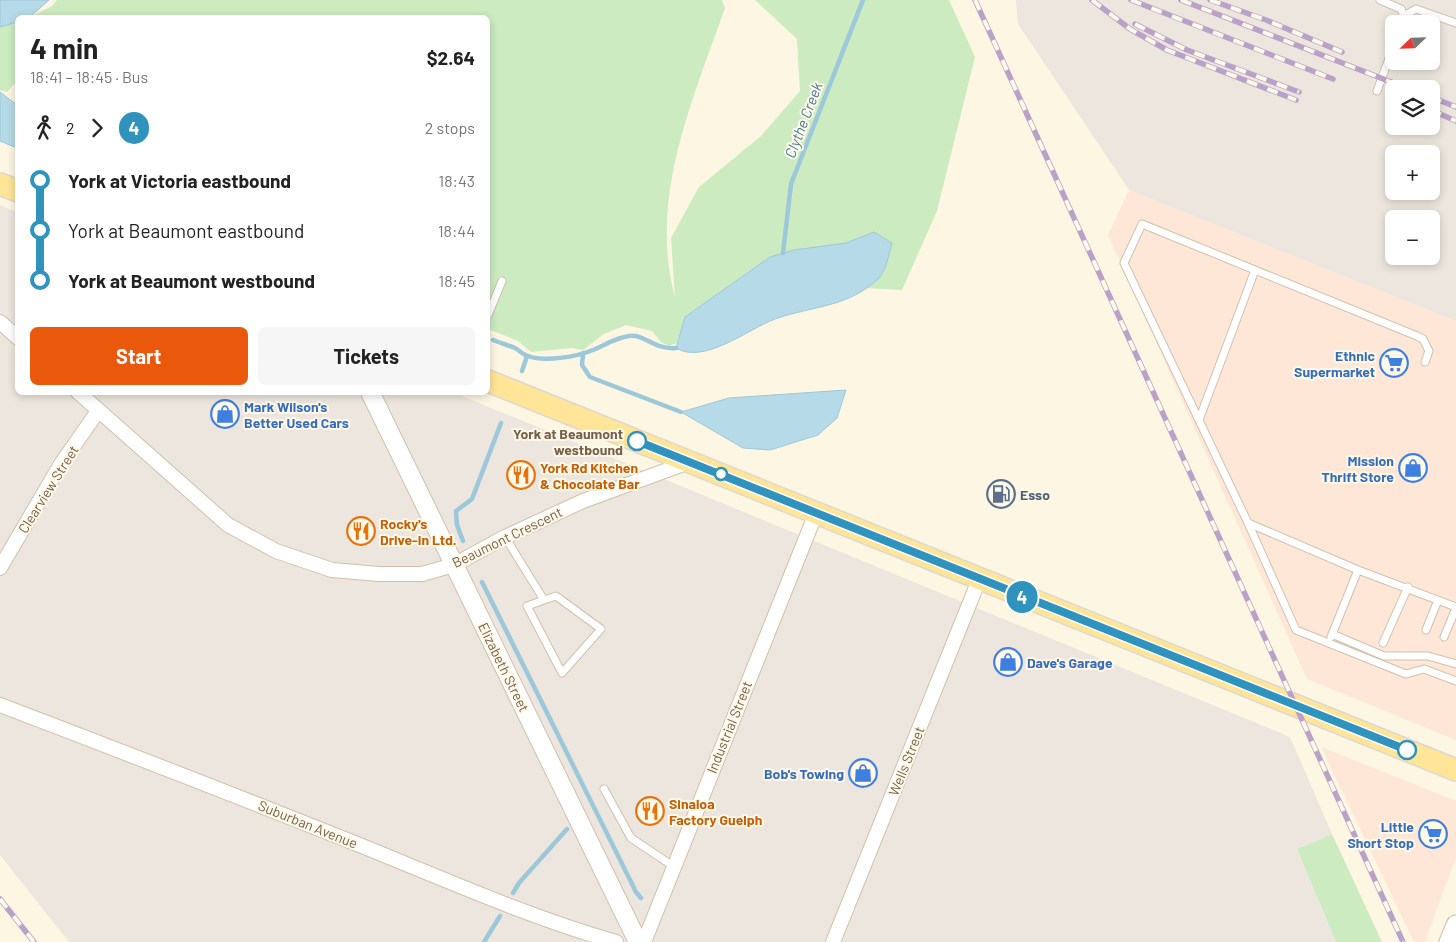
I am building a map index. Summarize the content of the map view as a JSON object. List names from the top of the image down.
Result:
{
  "streets": {
    "street": [
      "Clearview Street",
      "Beaumont Crescent",
      "Elizabeth Street",
      "Industrial Street",
      "Wells Street",
      "Suburban Avenue"
    ]
  },
  "crossings": [
    ["Clearview Street", "Beaumont Crescent"],
    ["Beaumont Crescent", "Elizabeth Street"]
  ],
  "water": ["Clythe Creek"],
  "places": {
    "supermarket": ["Ethnic Supermarket", "Little Short Stop"],
    "shop": [
      "Mark Wilson's Better Used Cars",
      "Mission Thrift Store",
      "Dave's Garage",
      "Bob's Towing"
    ],
    "other": ["York at Beaumont westbound"],
    "restaurant": ["York Rd Kitchen & Chocolate Bar", "Rocky's Drive-In Ltd.", "Sinaloa Factory Guelph"],
    "fuel station": ["Esso"]
  },
  "lines": ["bus line 4"],
  "north": "bottom left",
  "page": {
    "on_map": "4",
    "map_buttons": ["+", "−"],
    "heading": ["4 min", "18:41 – 18:45 · Bus", "$2.64"],
    "legs": ["2", "4", "2 stops"],
    "list": [
      {
        "name": "York at Victoria eastbound",
        "value": "18:43"
      },
      {
        "name": "York at Beaumont eastbound",
        "value": "18:44"
      },
      {
        "name": "York at Beaumont westbound",
        "value": "18:45"
      }
    ],
    "buttons": ["Start", "Tickets"]
  }
}
